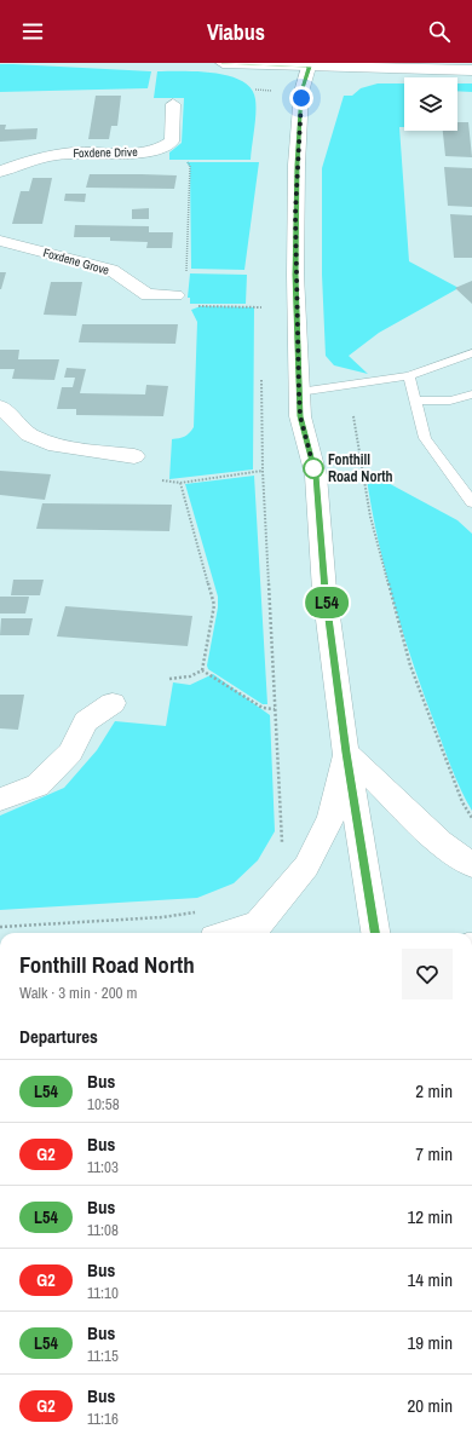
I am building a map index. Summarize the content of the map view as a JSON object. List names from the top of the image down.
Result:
{
  "streets": {
    "main road": ["Foxdene Drive", "Foxdene Grove"]
  },
  "places": ["Fonthill Road North"],
  "lines": ["bus line L54"],
  "page": {
    "header": "Viabus",
    "on_map": "L54",
    "heading": [
      ["Fonthill Road North", "Walk · 3 min · 200 m"],
      "Departures"
    ],
    "list": [
      {
        "mark": "L54",
        "name": "Bus",
        "note": "10:58",
        "value": "2 min"
      },
      {
        "mark": "G2",
        "name": "Bus",
        "note": "11:03",
        "value": "7 min"
      },
      {
        "mark": "L54",
        "name": "Bus",
        "note": "11:08",
        "value": "12 min"
      },
      {
        "mark": "G2",
        "name": "Bus",
        "note": "11:10",
        "value": "14 min"
      },
      {
        "mark": "L54",
        "name": "Bus",
        "note": "11:15",
        "value": "19 min"
      },
      {
        "mark": "G2",
        "name": "Bus",
        "note": "11:16",
        "value": "20 min"
      }
    ]
  }
}
